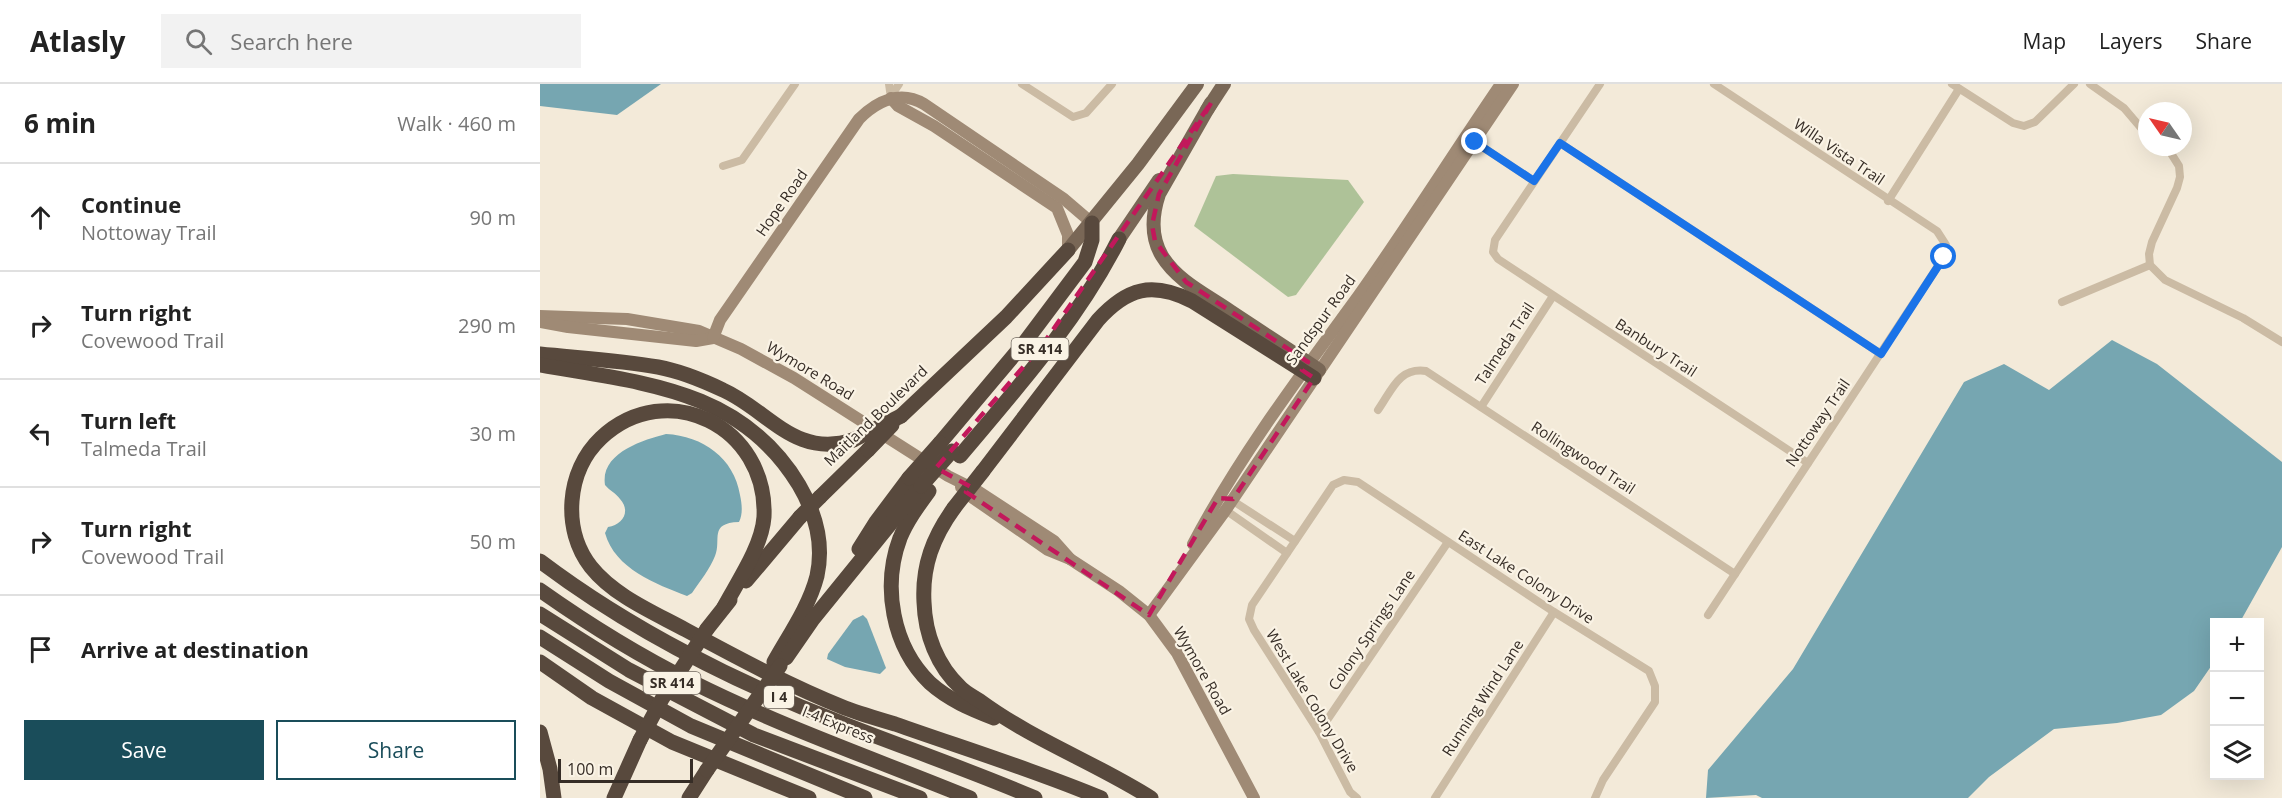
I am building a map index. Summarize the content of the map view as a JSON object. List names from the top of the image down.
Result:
{
  "streets": {
    "highway": [
      "SR 414",
      "Maitland Boulevard",
      "I 4",
      "I-4 Express"
    ],
    "main road": ["Hope Road", "Sandspur Road", "Wymore Road"],
    "street": [
      "Willa Vista Trail",
      "Talmeda Trail",
      "Banbury Trail",
      "Nottoway Trail",
      "Rollingwood Trail",
      "East Lake Colony Drive",
      "Colony Springs Lane",
      "Running Wind Lane",
      "West Lake Colony Drive"
    ]
  },
  "crossings": [
    ["Willa Vista Trail", "Nottoway Trail"],
    ["Hope Road", "Wymore Road"],
    ["Sandspur Road", "Wymore Road"],
    ["Talmeda Trail", "Banbury Trail"],
    ["Talmeda Trail", "Rollingwood Trail"],
    ["Banbury Trail", "Nottoway Trail"],
    ["Nottoway Trail", "Rollingwood Trail"],
    ["East Lake Colony Drive", "Colony Springs Lane"],
    ["East Lake Colony Drive", "Running Wind Lane"],
    ["East Lake Colony Drive", "West Lake Colony Drive"],
    ["Colony Springs Lane", "West Lake Colony Drive"]
  ],
  "scale_bar": "100 m",
  "north": "top left",
  "page": {
    "header": "Atlasly",
    "search": "Search here",
    "nav": ["Map", "Layers", "Share"],
    "heading": ["6 min", "Walk · 460 m"],
    "list": [
      ["Continue", "Nottoway Trail", "90 m"],
      ["Turn right", "Covewood Trail", "290 m"],
      ["Turn left", "Talmeda Trail", "30 m"],
      ["Turn right", "Covewood Trail", "50 m"],
      "Arrive at destination"
    ],
    "map_buttons": ["+", "−"],
    "buttons": ["Save", "Share"],
    "scale": "100 m"
  }
}
